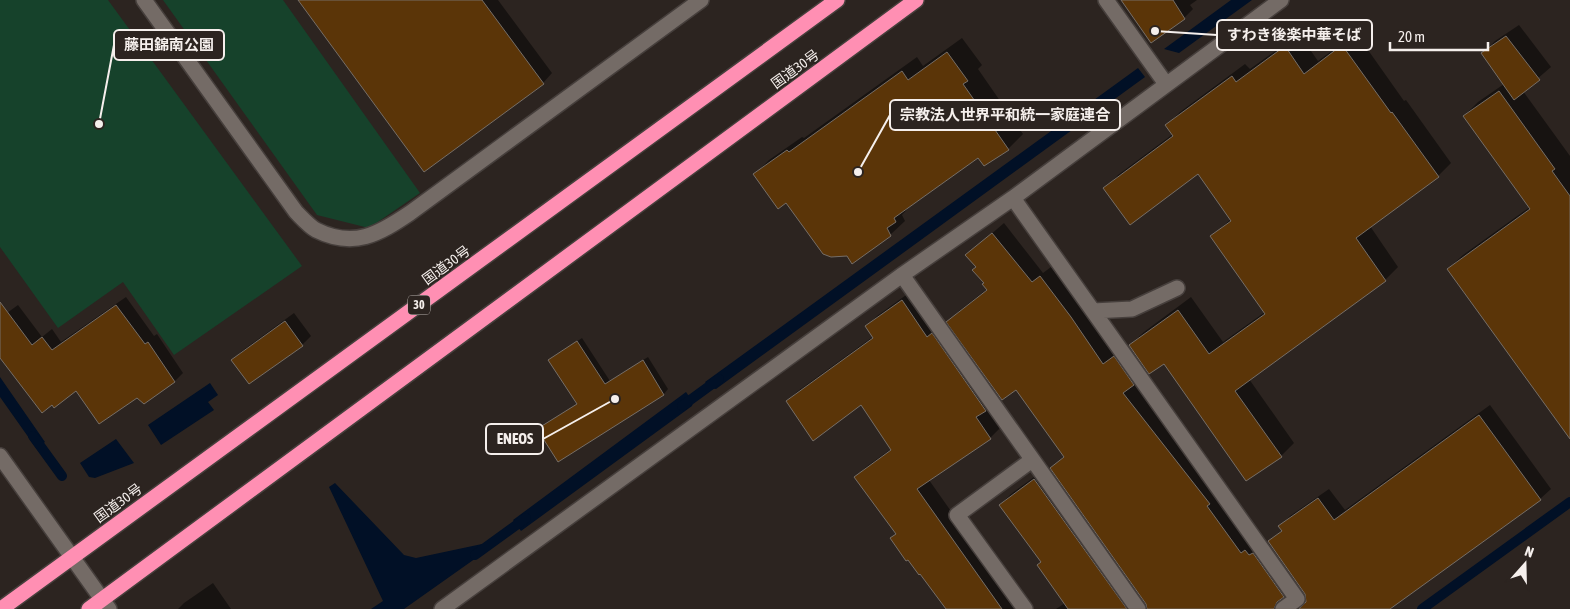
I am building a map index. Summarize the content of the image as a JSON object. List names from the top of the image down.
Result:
{
  "streets": {
    "highway": ["国道30号", "30"]
  },
  "places": [
    "すわき後楽中華そば",
    "藤田錦南公園",
    "宗教法人世界平和統一家庭連合",
    "ENEOS"
  ],
  "scale_bar": "20 m",
  "north": "top"
}
